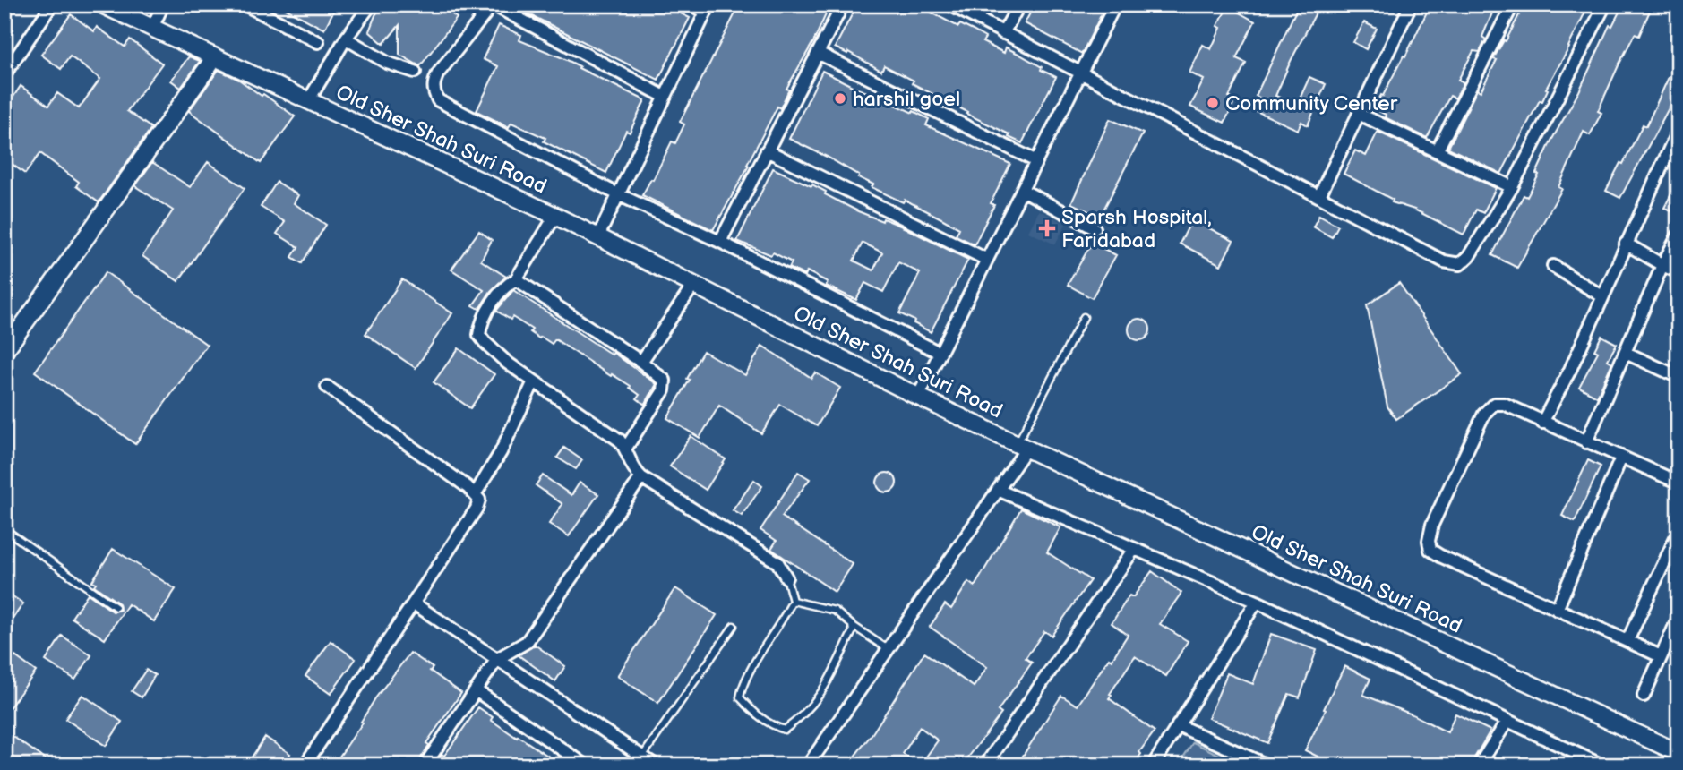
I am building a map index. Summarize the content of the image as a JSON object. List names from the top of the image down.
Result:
{
  "streets": {
    "street": ["Old Sher Shah Suri Road"]
  },
  "places": {
    "other": ["harshil goel", "Community Center"],
    "health": ["Sparsh Hospital, Faridabad"]
  }
}
